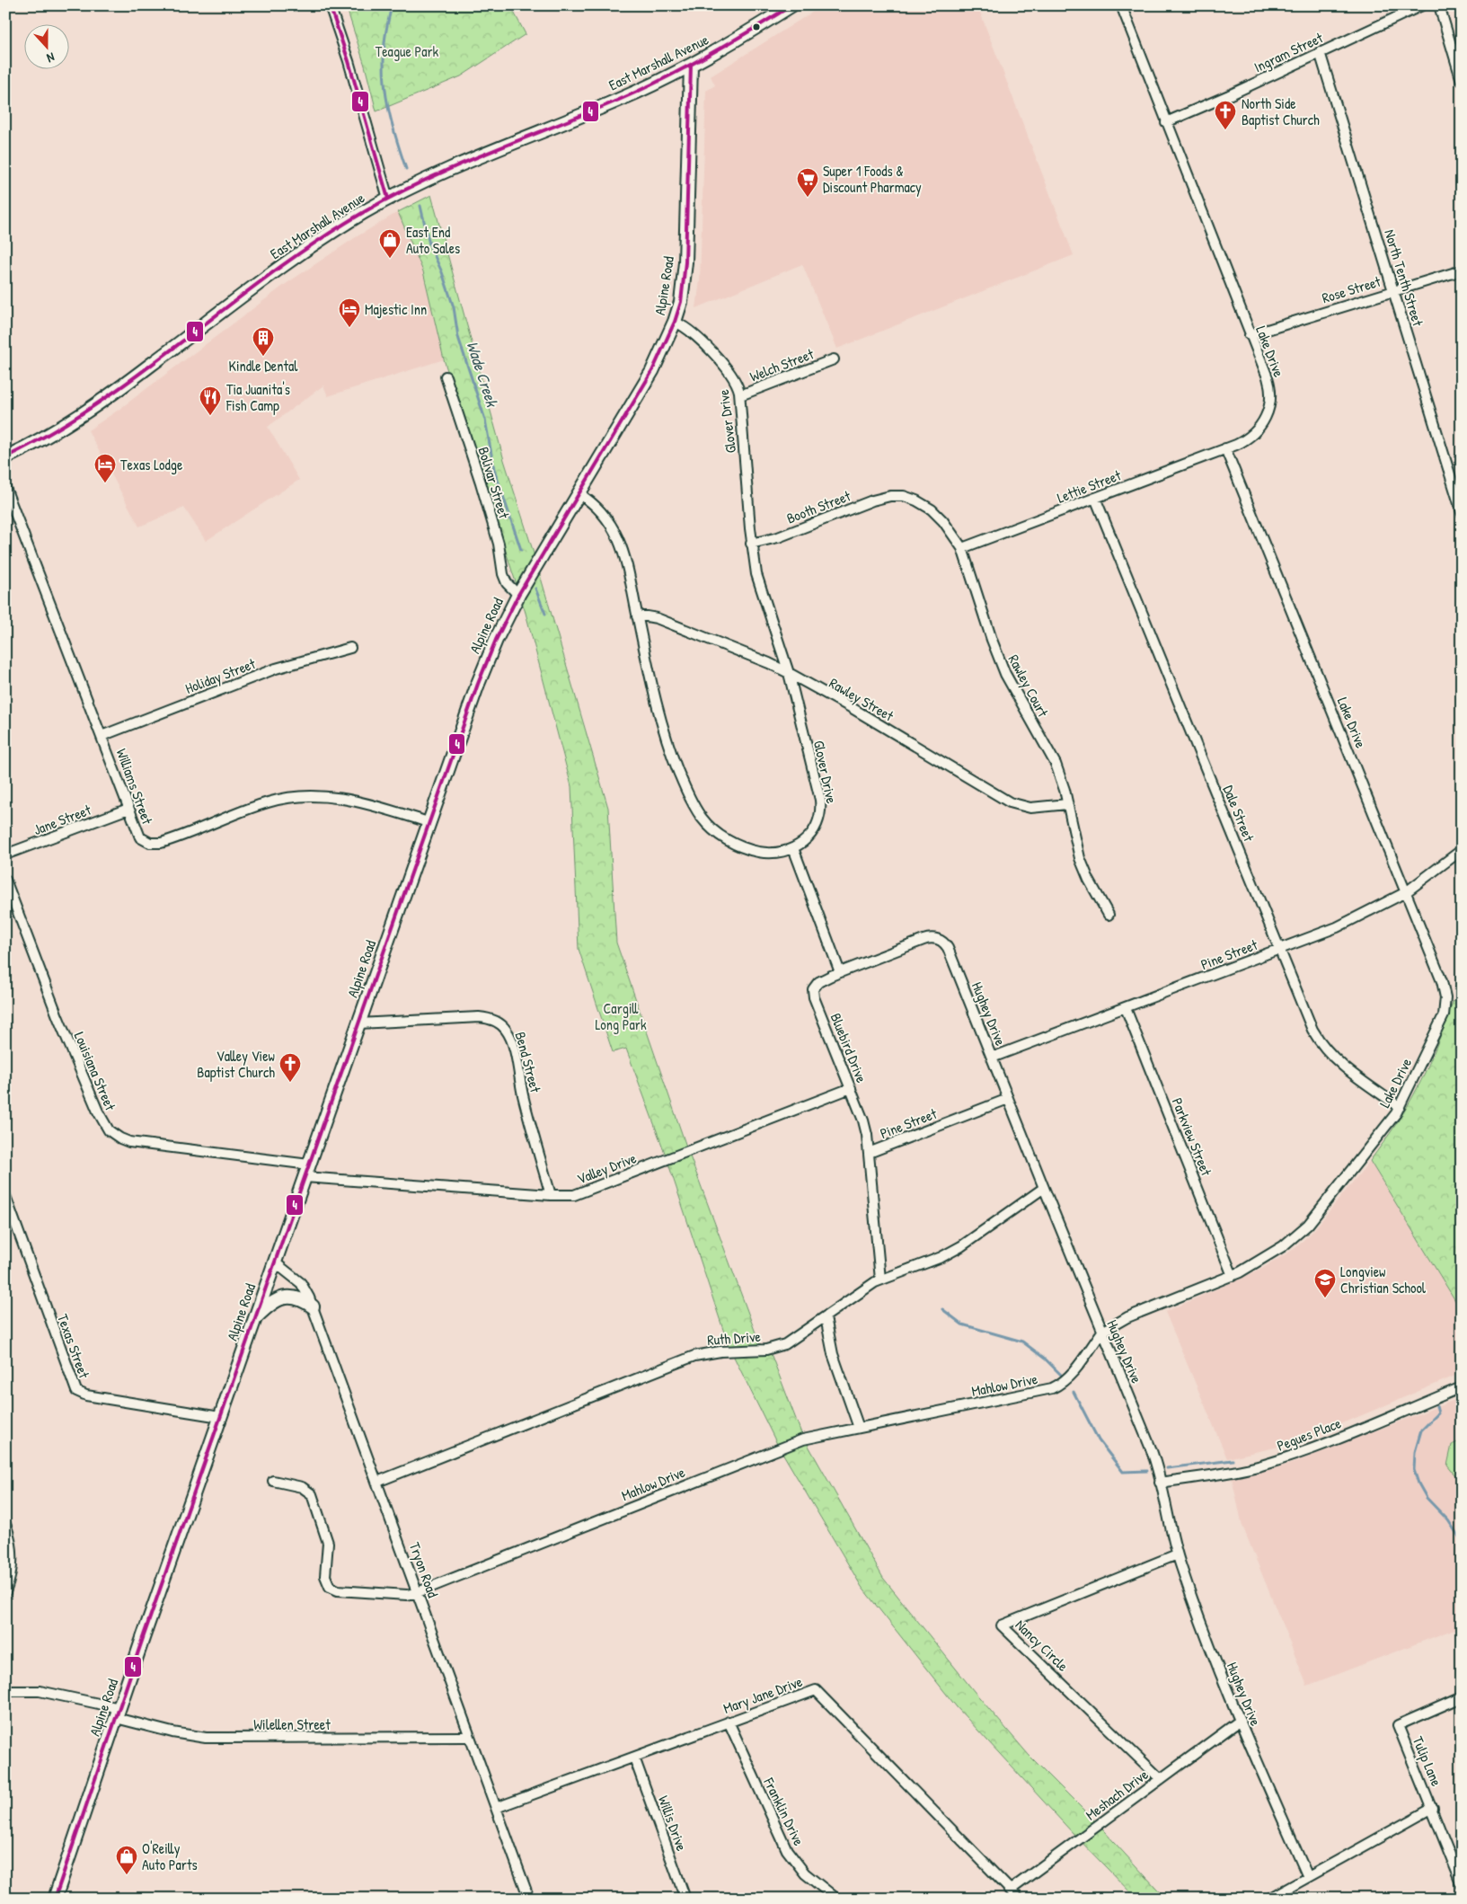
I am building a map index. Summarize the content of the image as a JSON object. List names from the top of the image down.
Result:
{
  "streets": {
    "main road": ["East Marshall Avenue", "Alpine Road"],
    "street": [
      "Ingram Street",
      "North Tenth Street",
      "Rose Street",
      "Lake Drive",
      "Welch Street",
      "Glover Drive",
      "Bolivar Street",
      "Lettie Street",
      "Booth Street",
      "Holiday Street",
      "Rawley Court",
      "Rawley Street",
      "Williams Street",
      "Dale Street",
      "Jane Street",
      "Pine Street",
      "Hughey Drive",
      "Bluebird Drive",
      "Bend Street",
      "Louisiana Street",
      "Parkview Street",
      "Valley Drive",
      "Ruth Drive",
      "Texas Street",
      "Mahlow Drive",
      "Pegues Place",
      "Tryon Road",
      "Nancy Circle",
      "Mary Jane Drive",
      "Wilellen Street",
      "Tulip Lane",
      "Meshach Drive",
      "Franklin Drive",
      "Willis Drive"
    ]
  },
  "crossings": [
    ["Ingram Street", "North Tenth Street"],
    ["Ingram Street", "Lake Drive"],
    ["East Marshall Avenue", "Alpine Road"],
    ["North Tenth Street", "Rose Street"],
    ["Alpine Road", "Glover Drive"],
    ["Alpine Road", "Bolivar Street"],
    ["Alpine Road", "Williams Street"],
    ["Alpine Road", "Bend Street"],
    ["Alpine Road", "Louisiana Street"],
    ["Alpine Road", "Valley Drive"],
    ["Alpine Road", "Texas Street"],
    ["Alpine Road", "Tryon Road"],
    ["Alpine Road", "Wilellen Street"],
    ["Rose Street", "Lake Drive"],
    ["Lake Drive", "Lettie Street"],
    ["Lake Drive", "Dale Street"],
    ["Lake Drive", "Pine Street"],
    ["Lake Drive", "Hughey Drive"],
    ["Lake Drive", "Parkview Street"],
    ["Lake Drive", "Mahlow Drive"],
    ["Welch Street", "Glover Drive"],
    ["Glover Drive", "Booth Street"],
    ["Glover Drive", "Rawley Street"],
    ["Lettie Street", "Rawley Court"],
    ["Lettie Street", "Dale Street"],
    ["Booth Street", "Rawley Court"],
    ["Holiday Street", "Williams Street"],
    ["Rawley Court", "Rawley Street"],
    ["Williams Street", "Jane Street"],
    ["Dale Street", "Pine Street"],
    ["Pine Street", "Hughey Drive"],
    ["Pine Street", "Bluebird Drive"],
    ["Pine Street", "Parkview Street"],
    ["Hughey Drive", "Bluebird Drive"],
    ["Hughey Drive", "Ruth Drive"],
    ["Hughey Drive", "Mahlow Drive"],
    ["Hughey Drive", "Pegues Place"],
    ["Hughey Drive", "Nancy Circle"],
    ["Hughey Drive", "Meshach Drive"],
    ["Bluebird Drive", "Valley Drive"],
    ["Bluebird Drive", "Ruth Drive"],
    ["Bend Street", "Valley Drive"],
    ["Louisiana Street", "Valley Drive"],
    ["Ruth Drive", "Tryon Road"],
    ["Mahlow Drive", "Tryon Road"],
    ["Tryon Road", "Mary Jane Drive"],
    ["Tryon Road", "Wilellen Street"],
    ["Nancy Circle", "Meshach Drive"],
    ["Mary Jane Drive", "Meshach Drive"],
    ["Mary Jane Drive", "Franklin Drive"],
    ["Mary Jane Drive", "Willis Drive"]
  ],
  "water": ["Wade Creek"],
  "parks": ["Teague Park", "Cargill Long Park"],
  "places": {
    "church": ["North Side Baptist Church", "Valley View Baptist Church"],
    "supermarket": ["Super 1 Foods & Discount Pharmacy"],
    "shop": ["East End Auto Sales", "O'Reilly Auto Parts"],
    "hotel": ["Majestic Inn", "Texas Lodge"],
    "building": ["Kindle Dental"],
    "restaurant": ["Tia Juanita's Fish Camp"],
    "school or university": ["Longview Christian School"]
  },
  "lines": ["transit line 4"],
  "north": "bottom"
}
